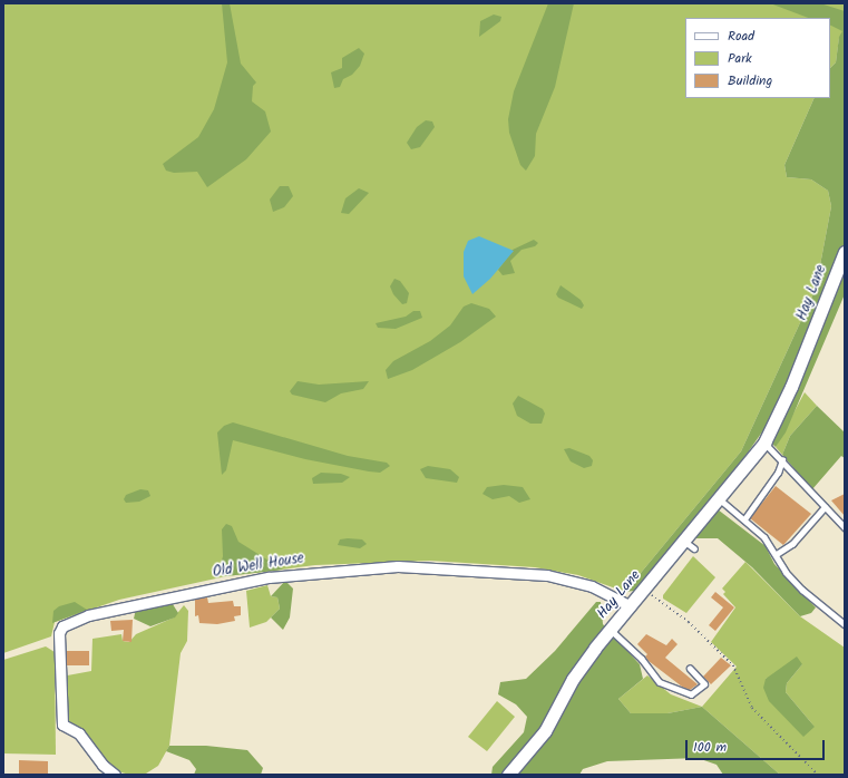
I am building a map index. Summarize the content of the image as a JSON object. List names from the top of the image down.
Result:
{
  "streets": {
    "street": ["Hay Lane", "Old Well House"]
  },
  "crossings": [
    ["Hay Lane", "Old Well House"]
  ],
  "legend": ["Road", "Park", "Building"],
  "scale_bar": "100 m"
}
